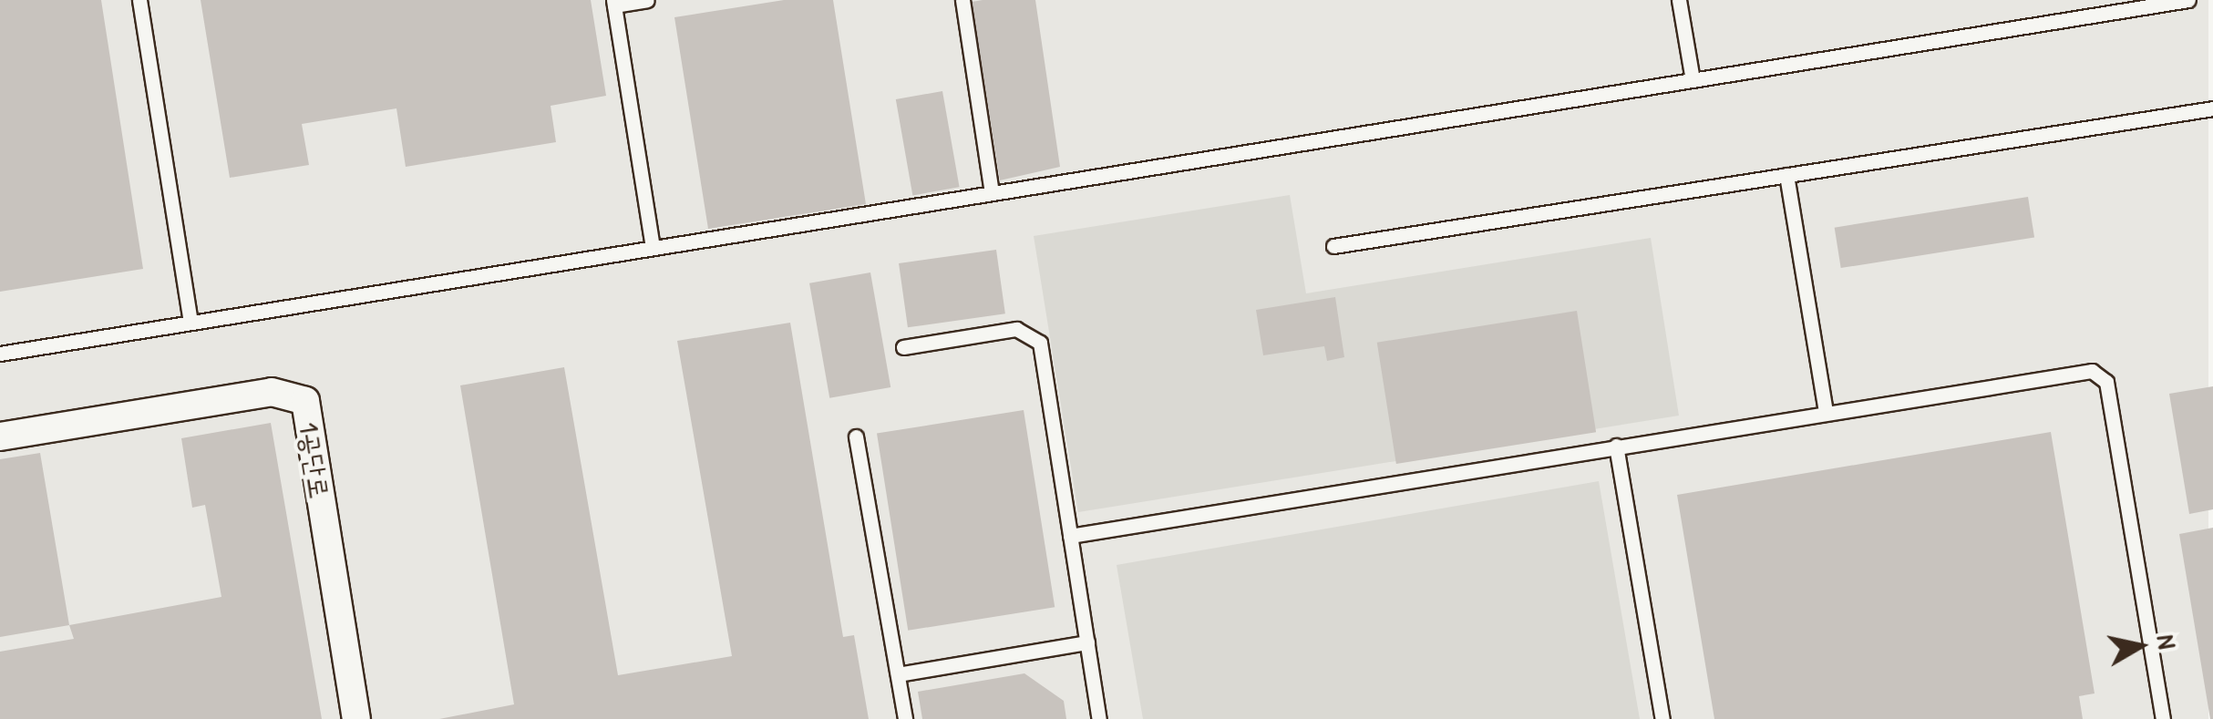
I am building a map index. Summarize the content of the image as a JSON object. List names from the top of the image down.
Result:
{
  "streets": {
    "street": ["1공단로"]
  },
  "north": "right"
}
